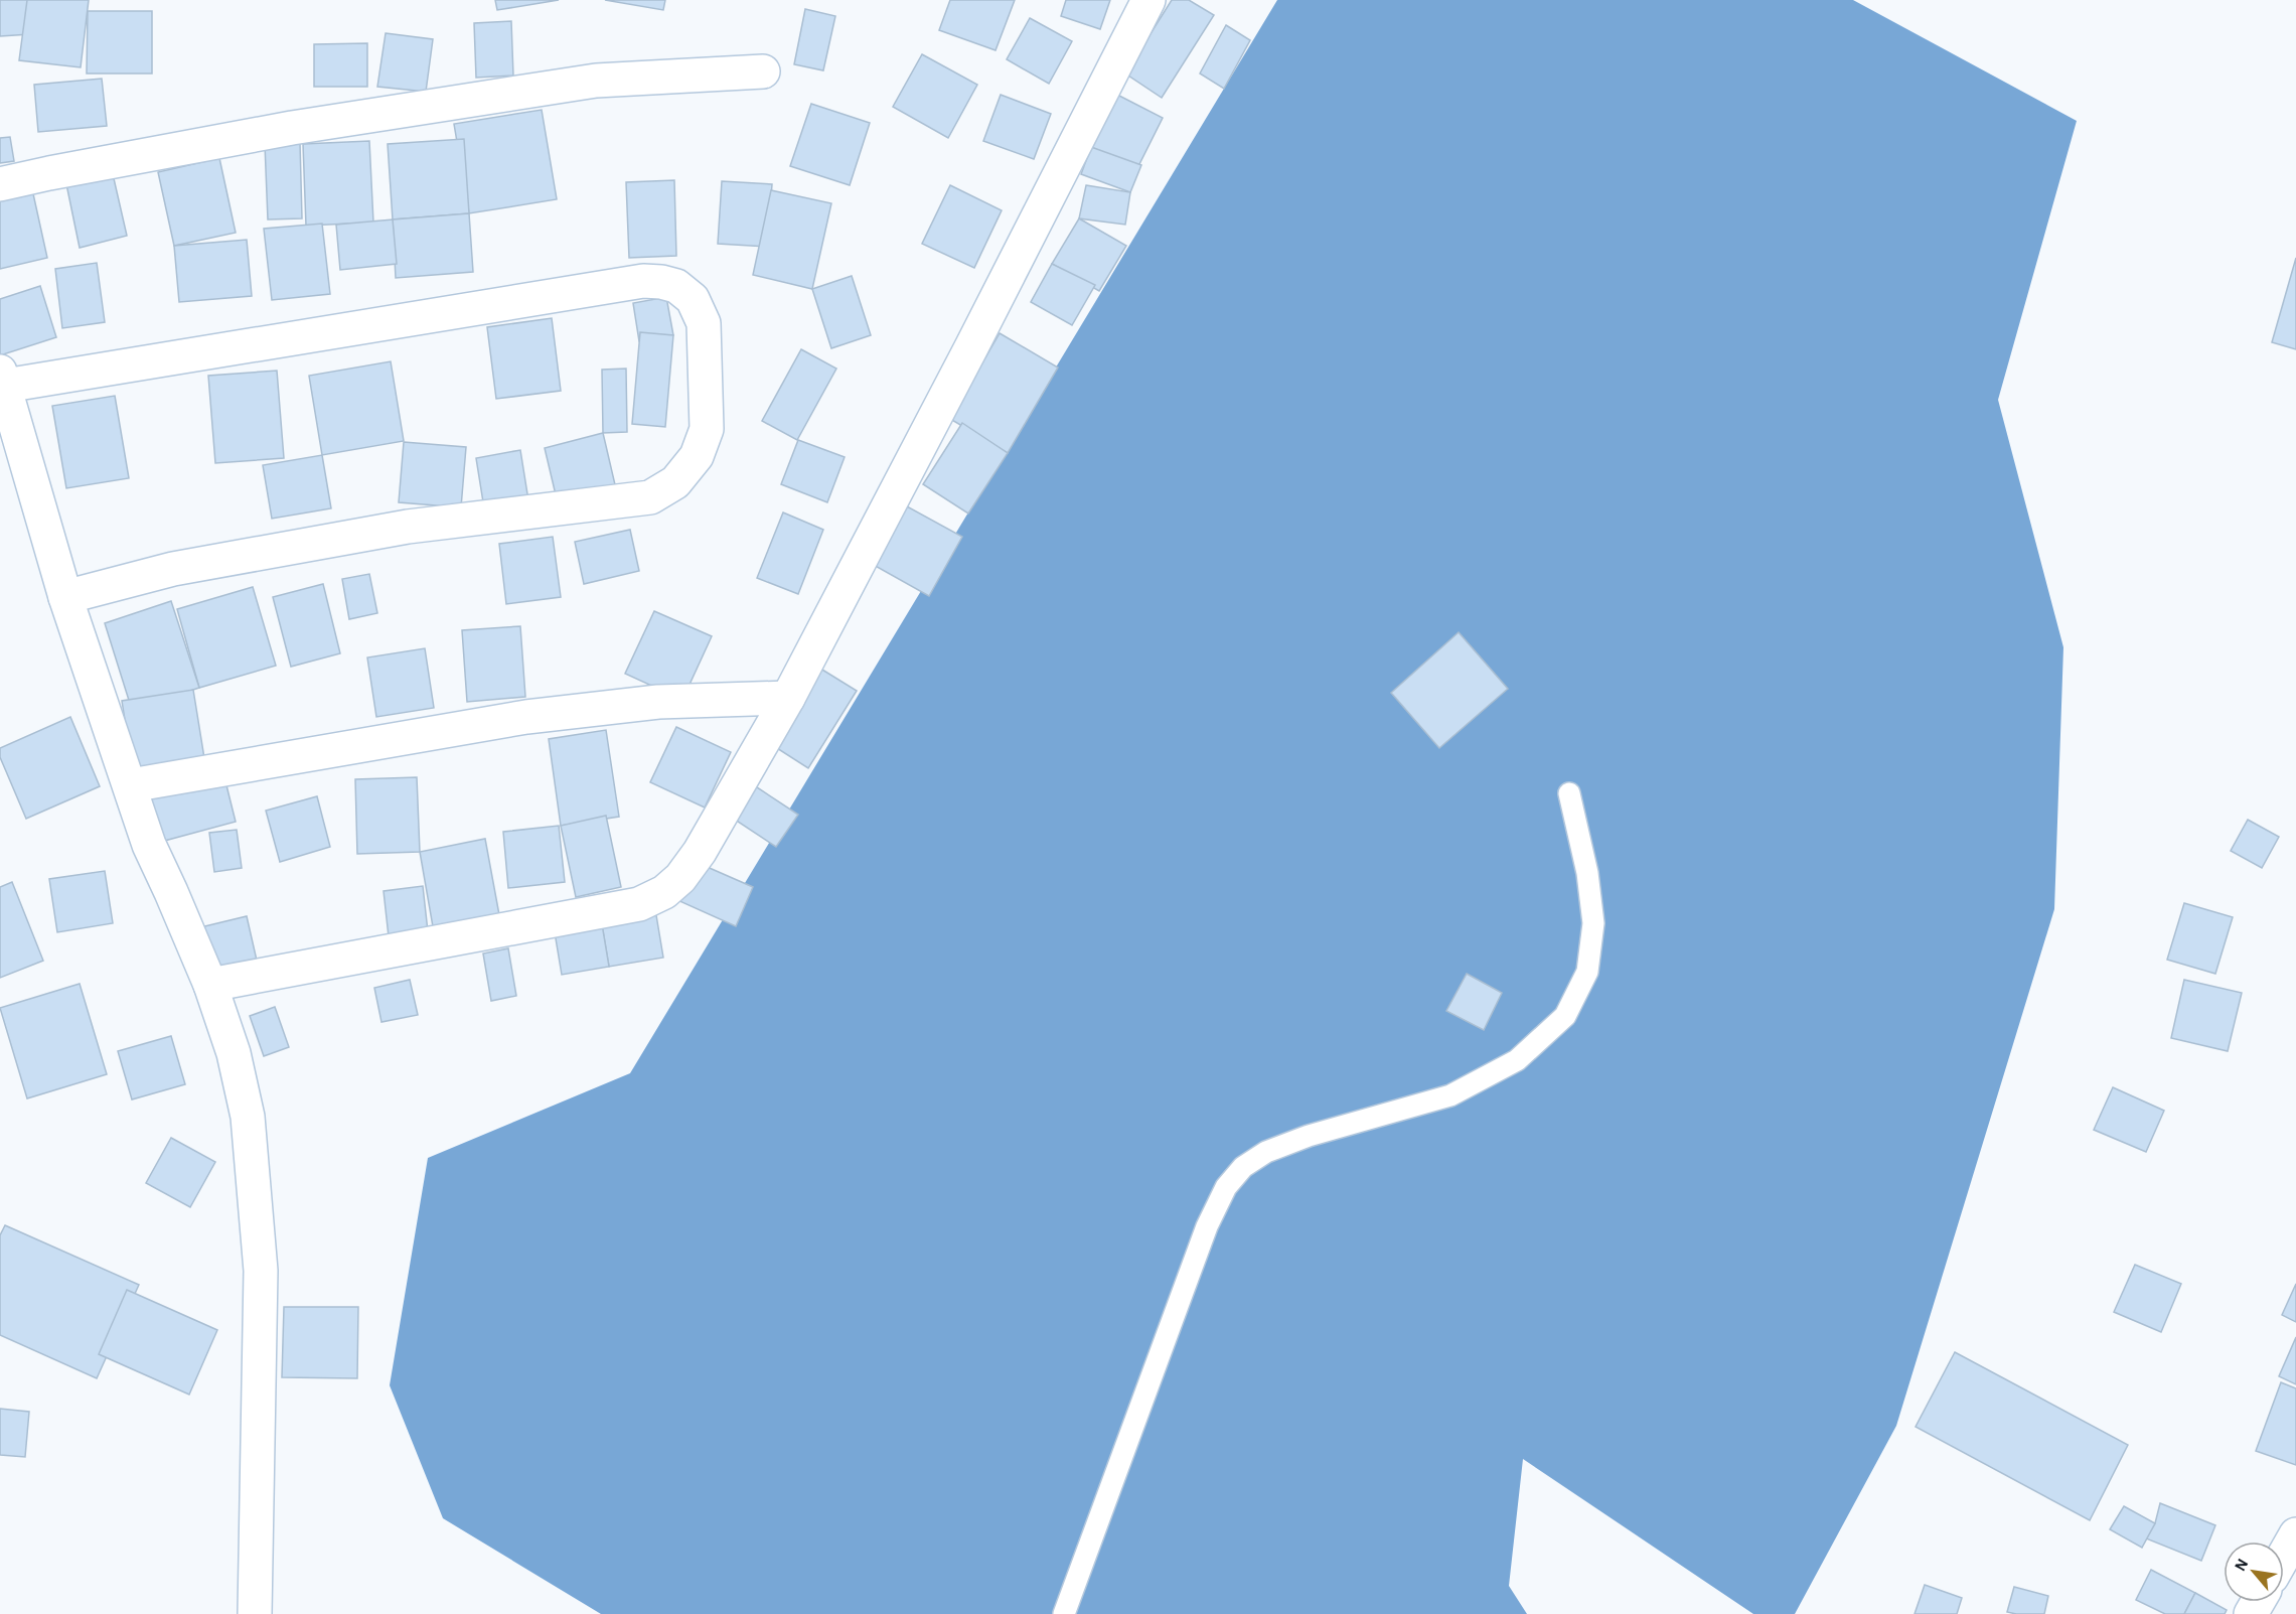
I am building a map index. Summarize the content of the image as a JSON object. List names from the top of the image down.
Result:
{
  "north": "top left"
}
